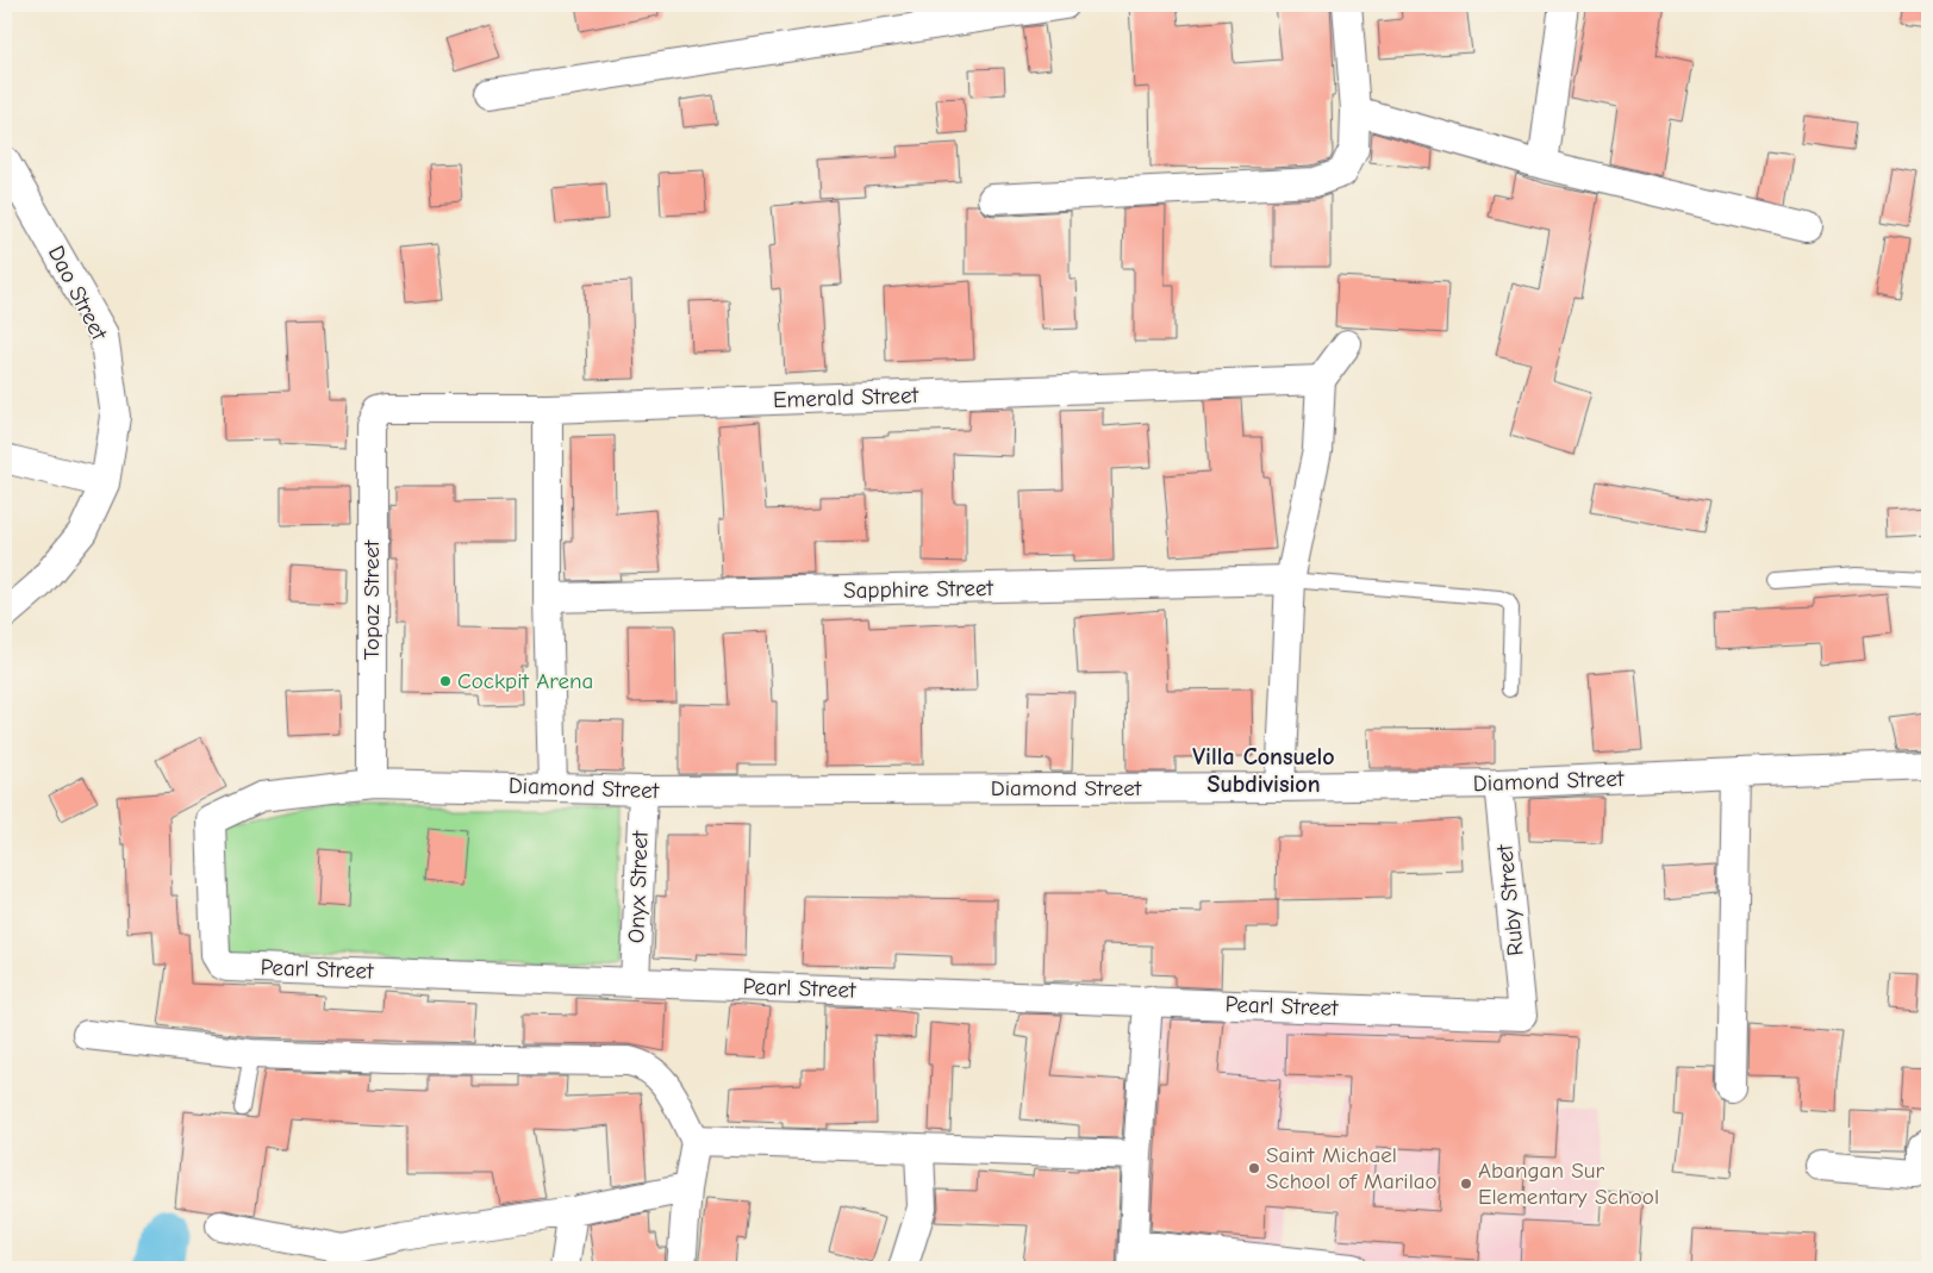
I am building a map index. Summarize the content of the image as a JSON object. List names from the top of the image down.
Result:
{
  "streets": {
    "street": [
      "Dao Street",
      "Emerald Street",
      "Sapphire Street",
      "Topaz Street",
      "Diamond Street",
      "Onyx Street",
      "Ruby Street",
      "Pearl Street"
    ]
  },
  "crossings": [
    ["Emerald Street", "Topaz Street"],
    ["Topaz Street", "Diamond Street"],
    ["Diamond Street", "Onyx Street"],
    ["Diamond Street", "Ruby Street"],
    ["Diamond Street", "Pearl Street"],
    ["Onyx Street", "Pearl Street"],
    ["Ruby Street", "Pearl Street"]
  ],
  "districts": ["Villa Consuelo Subdivision"],
  "places": ["Cockpit Arena", "Saint Michael School of Marilao", "Abangan Sur Elementary School"]
}
